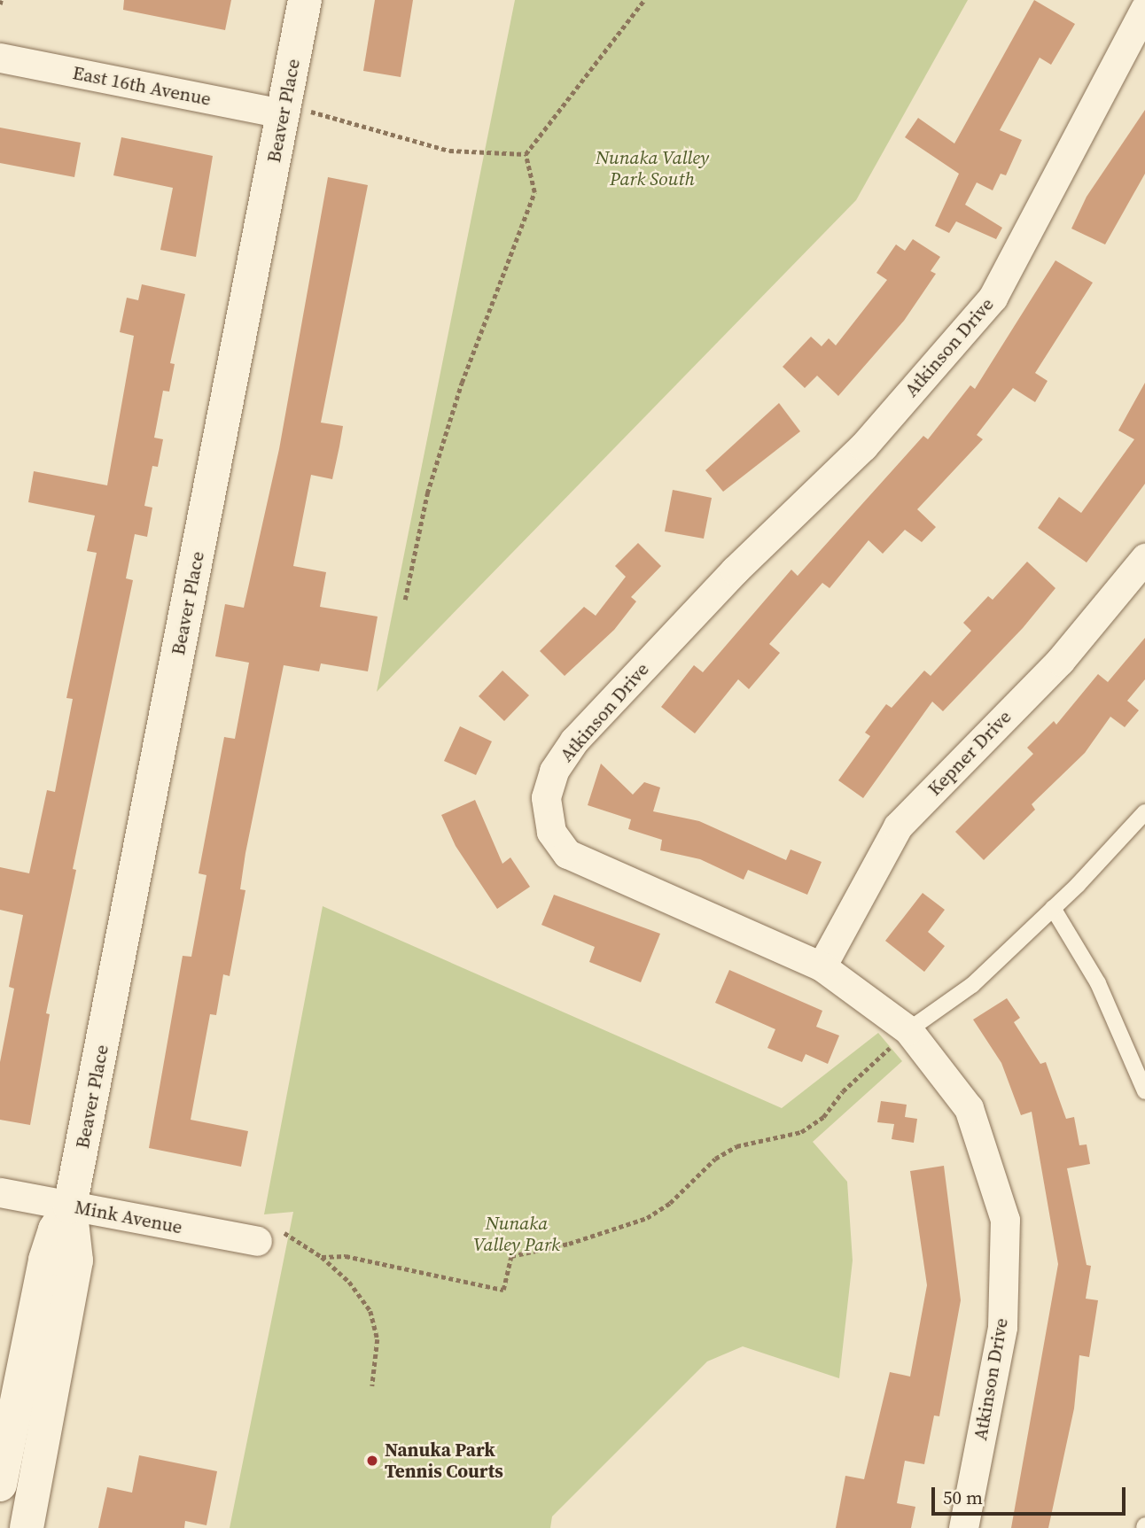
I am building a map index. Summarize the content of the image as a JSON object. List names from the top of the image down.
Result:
{
  "streets": {
    "street": [
      "East 16th Avenue",
      "Beaver Place",
      "Atkinson Drive",
      "Kepner Drive",
      "Mink Avenue"
    ]
  },
  "crossings": [
    ["East 16th Avenue", "Beaver Place"],
    ["Beaver Place", "Mink Avenue"],
    ["Atkinson Drive", "Kepner Drive"]
  ],
  "parks": ["Nunaka Valley Park South", "Nunaka Valley Park"],
  "places": ["Nanuka Park Tennis Courts"],
  "scale_bar": "50 m"
}
